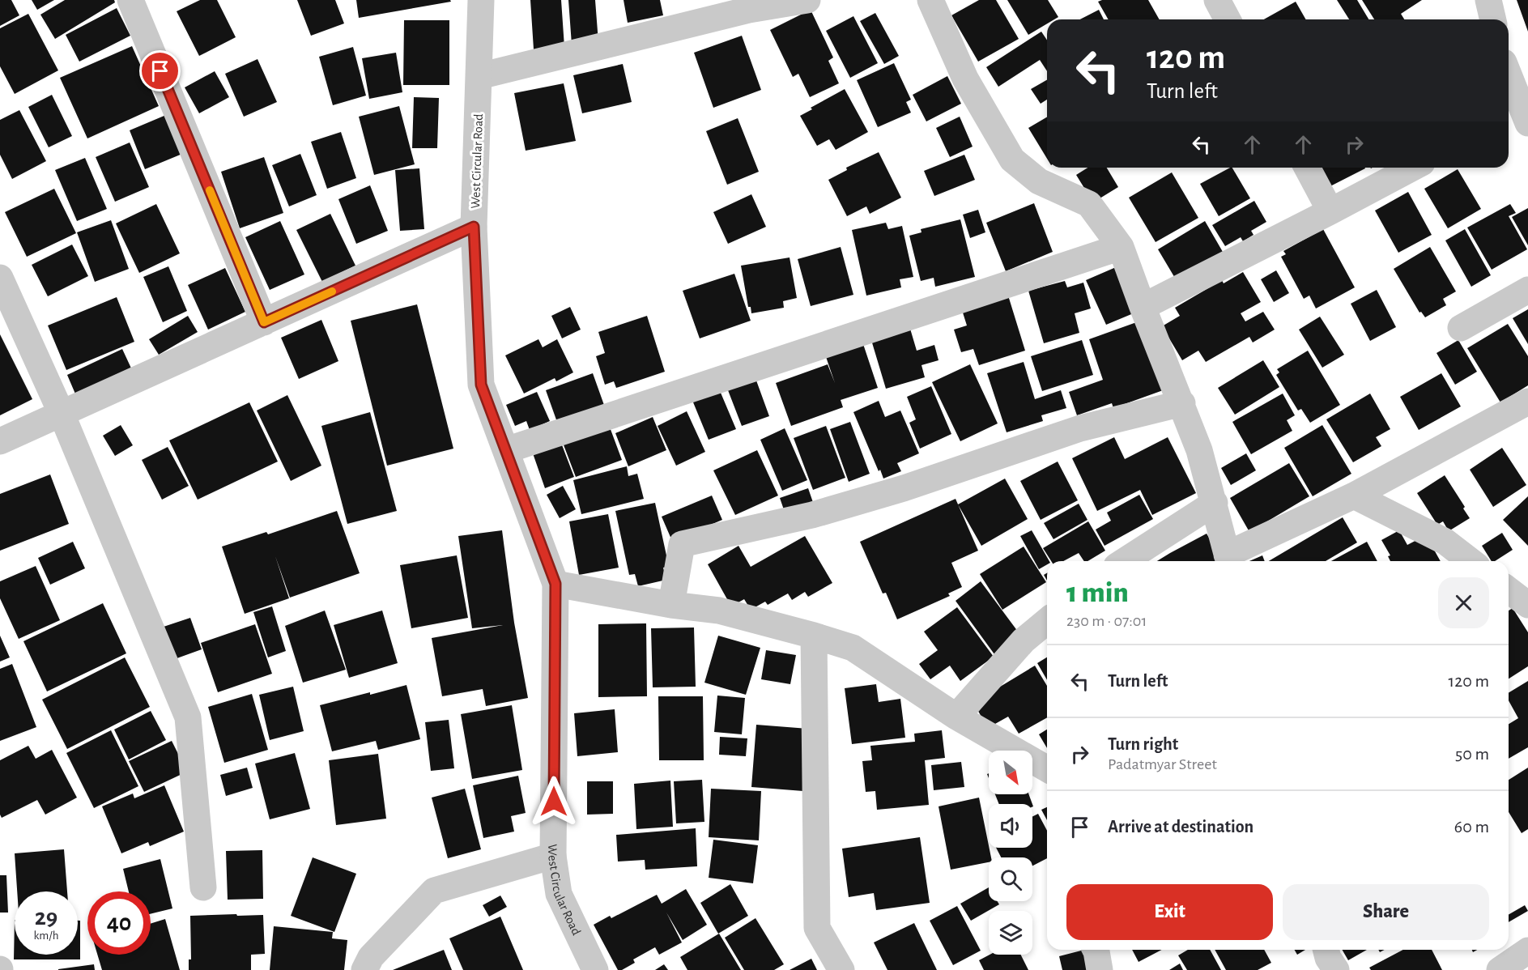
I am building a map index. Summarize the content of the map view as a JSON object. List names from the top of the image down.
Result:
{
  "streets": {
    "street": ["West Circular Road"]
  },
  "north": "bottom right",
  "page": {
    "turn": ["120 m", "Turn left"],
    "heading": ["1 min", "230 m · 07:01"],
    "list": [
      {
        "name": "Turn left",
        "value": "120 m"
      },
      {
        "name": "Turn right",
        "note": "Padatmyar Street",
        "value": "50 m"
      },
      {
        "name": "Arrive at destination",
        "value": "60 m"
      }
    ],
    "buttons": ["Exit", "Share"],
    "speed": "29 km/h",
    "limit": "40"
  }
}
